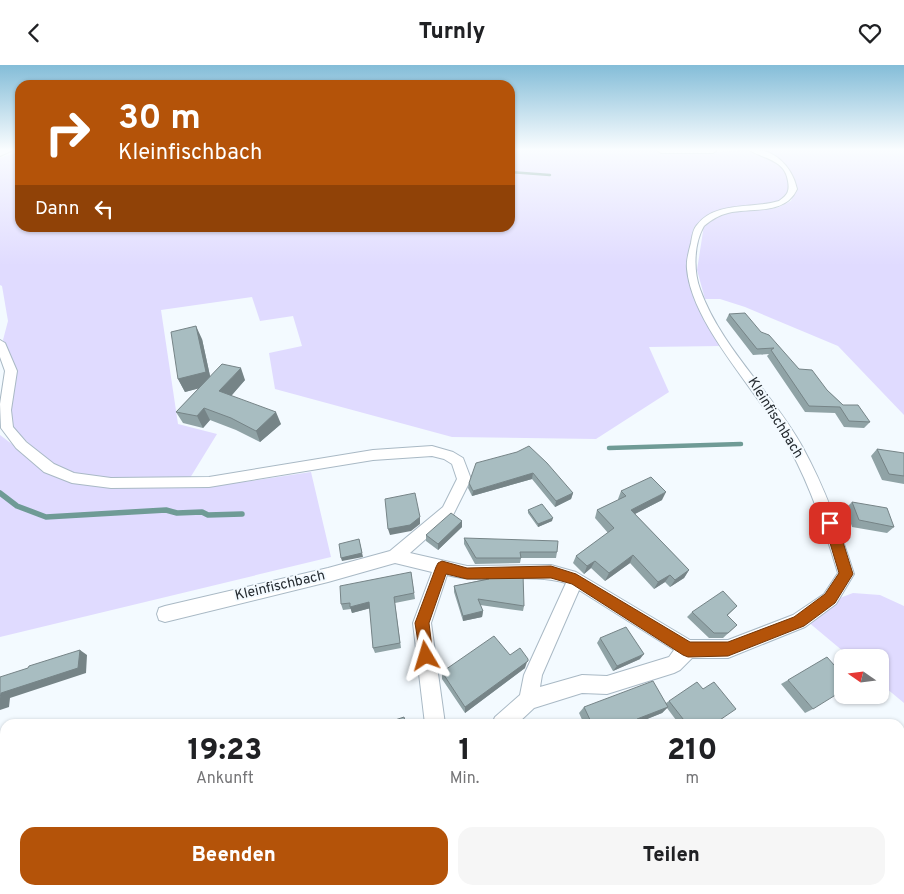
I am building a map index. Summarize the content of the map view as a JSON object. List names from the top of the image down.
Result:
{
  "streets": {
    "street": ["Kleinfischbach"]
  },
  "north": "left",
  "page": {
    "header": "Turnly",
    "turn": ["30 m", "Kleinfischbach"],
    "then": "Dann",
    "eta": [
      "19:23",
      "Ankunft",
      "1",
      "Min.",
      "210",
      "m"
    ],
    "buttons": ["Beenden", "Teilen"]
  }
}
